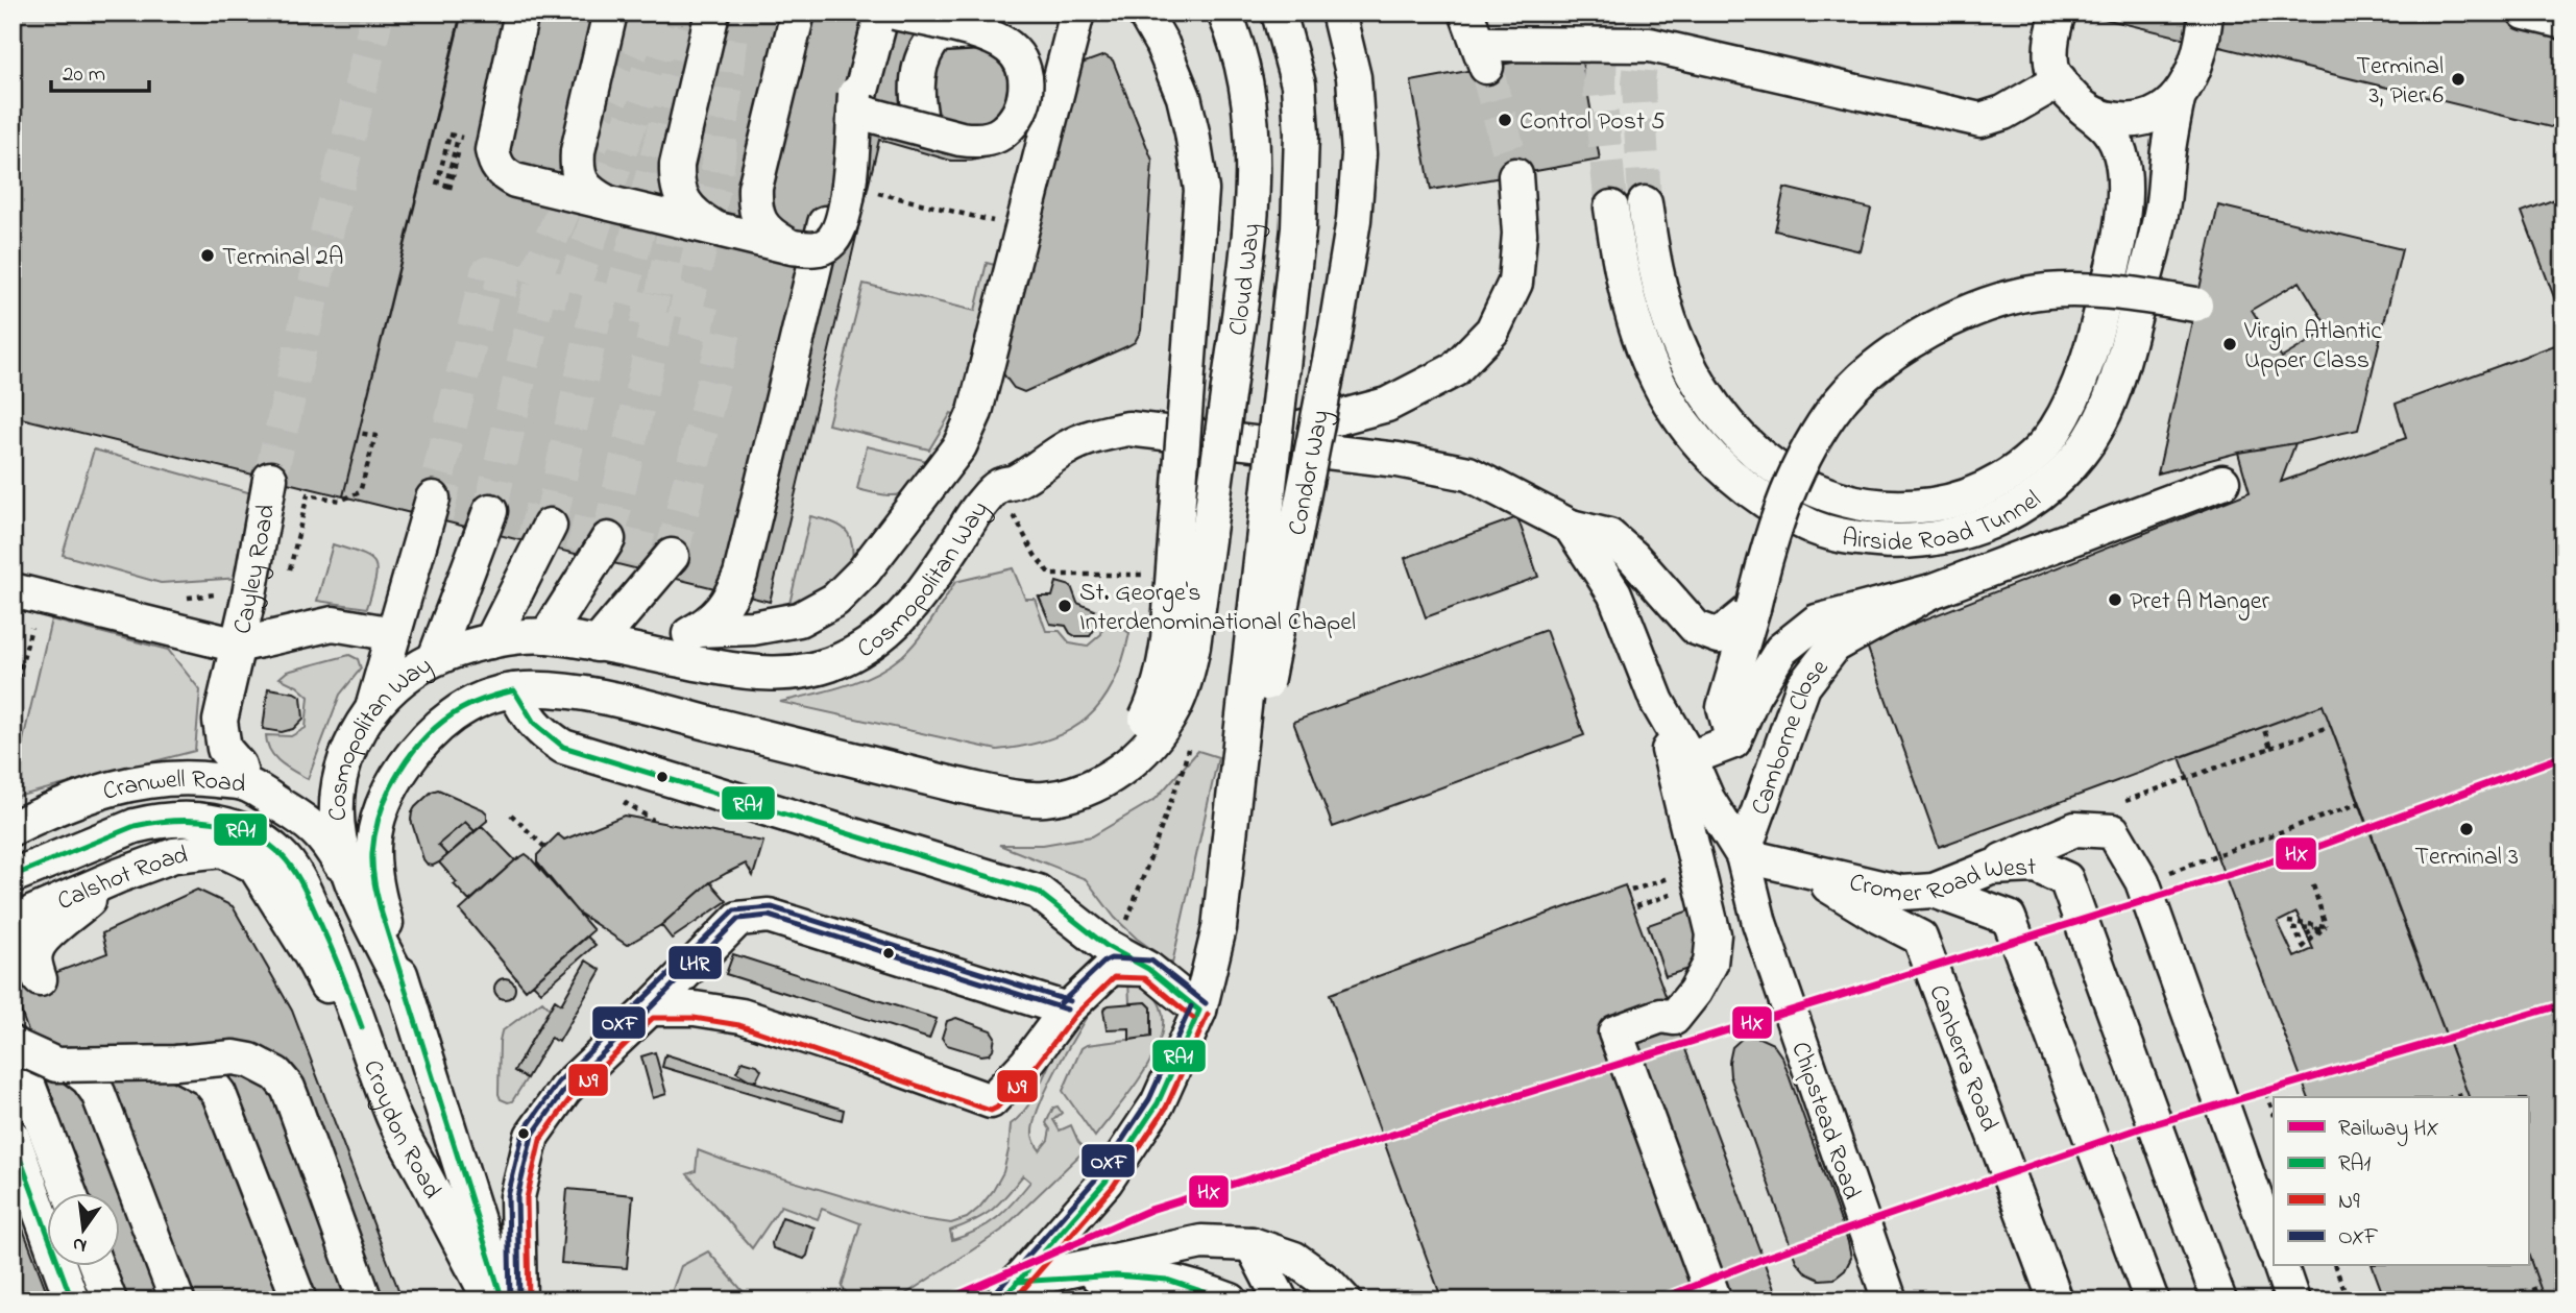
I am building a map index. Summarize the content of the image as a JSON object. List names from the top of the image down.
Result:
{
  "streets": {
    "street": [
      "Cloud Way",
      "Condor Way",
      "Airside Road Tunnel",
      "Cayley Road",
      "Cosmopolitan Way",
      "Camborne Close",
      "Cranwell Road",
      "Cromer Road West",
      "Calshot Road",
      "Canberra Road",
      "Chipstead Road",
      "Croydon Road"
    ]
  },
  "crossings": [
    ["Cayley Road", "Cranwell Road"],
    ["Cosmopolitan Way", "Cranwell Road"],
    ["Cosmopolitan Way", "Chipstead Road"],
    ["Camborne Close", "Chipstead Road"],
    ["Cromer Road West", "Canberra Road"],
    ["Calshot Road", "Croydon Road"]
  ],
  "places": [
    "Terminal 3, Pier 6",
    "Control Post 5",
    "Terminal 2A",
    "Virgin Atlantic Upper Class",
    "Pret A Manger",
    "St. George's Interdenominational Chapel",
    "Terminal 3"
  ],
  "lines": [
    "transit line RA1",
    "rail line HX",
    "transit line OXF",
    "transit line LHR",
    "transit line N9"
  ],
  "legend": [
    "Railway HX",
    "RA1",
    "N9",
    "OXF"
  ],
  "scale_bar": "20 m",
  "north": "bottom"
}
